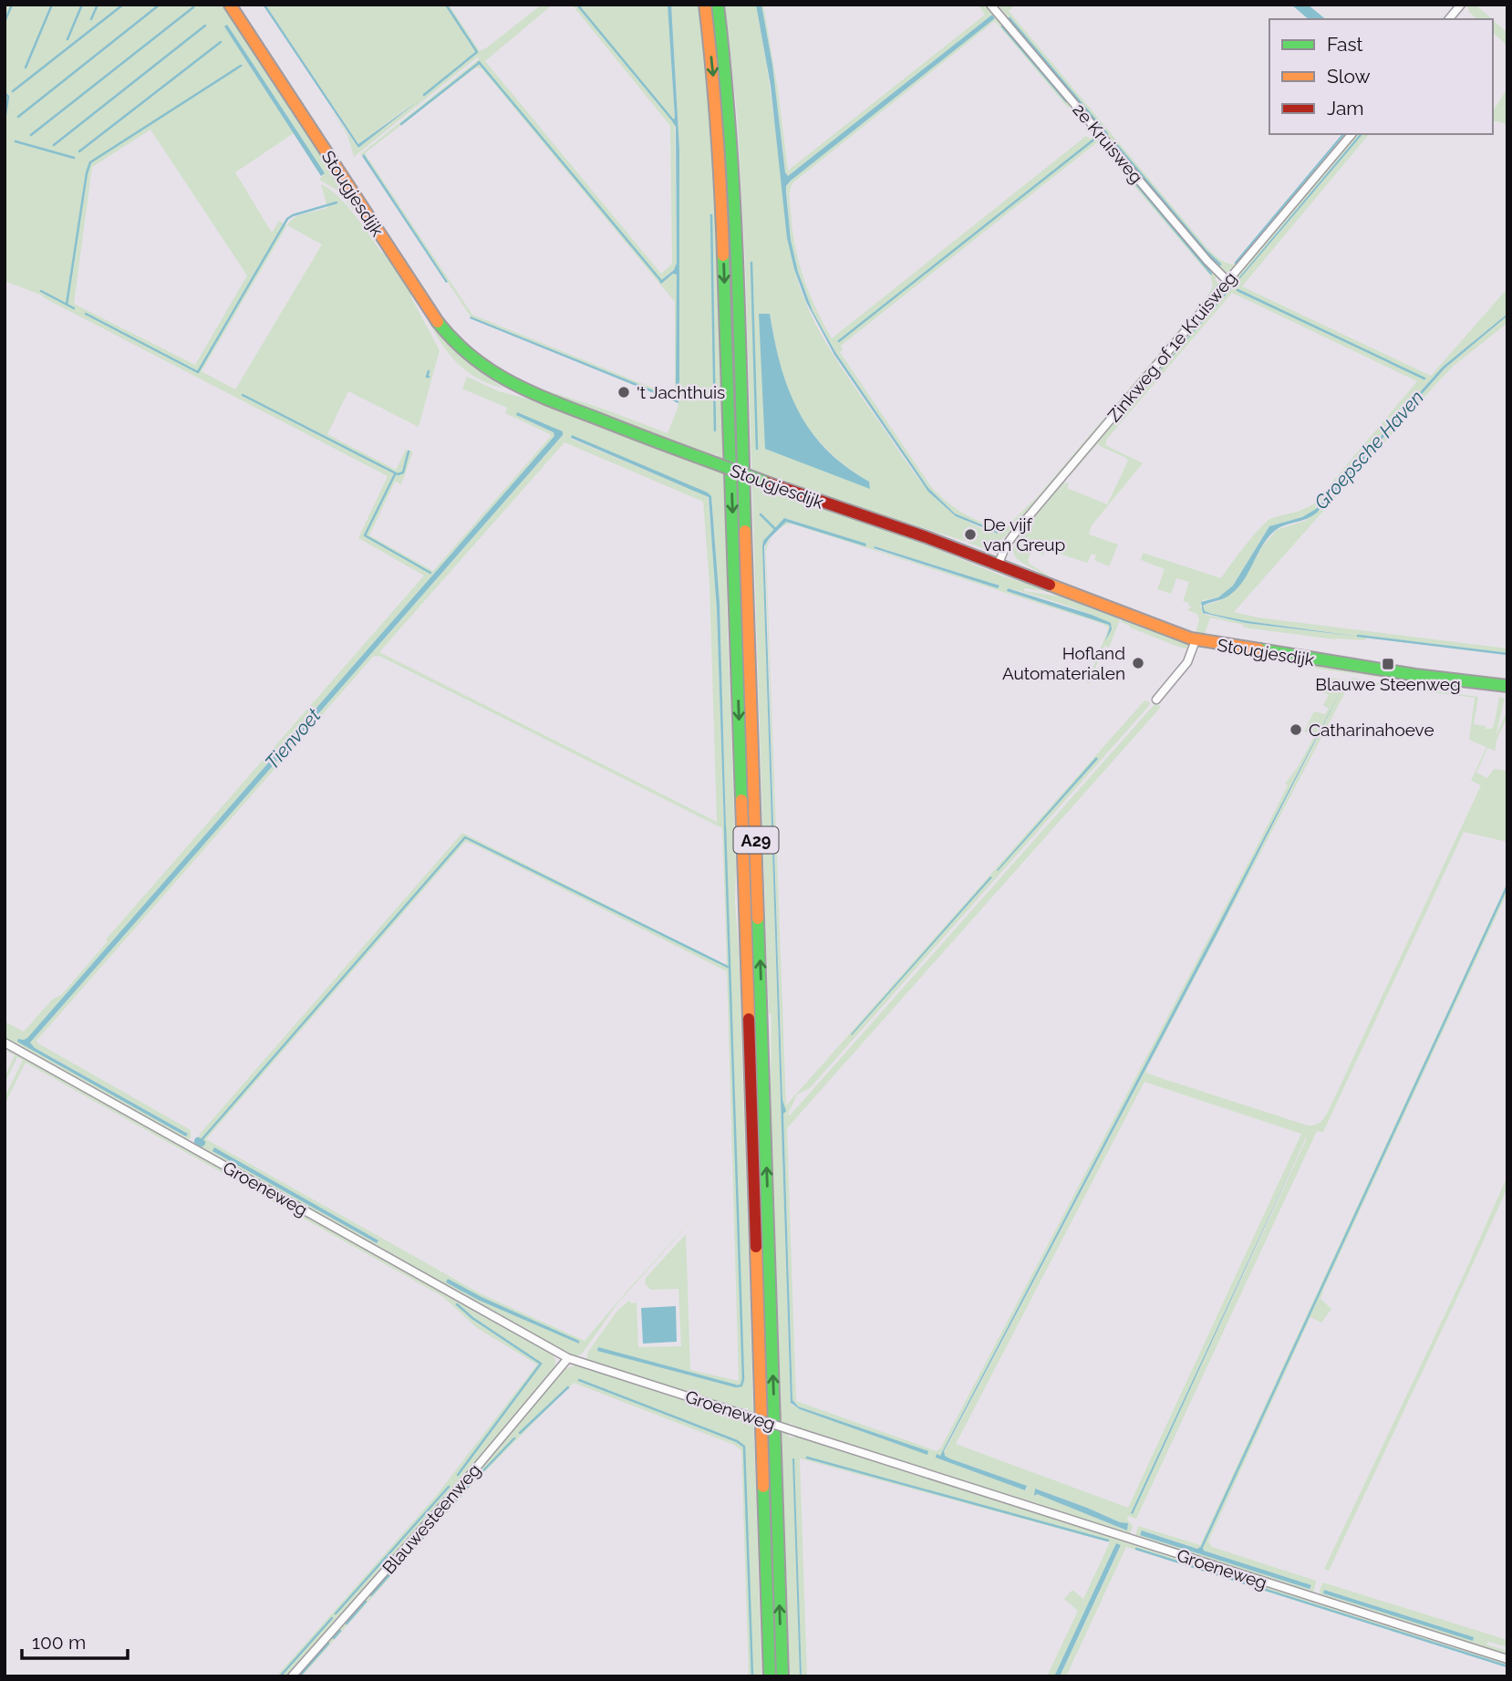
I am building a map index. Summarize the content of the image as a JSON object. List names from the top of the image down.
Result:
{
  "streets": {
    "main road": ["Stougjesdijk", "A29"],
    "street": [
      "2e Kruisweg",
      "Zinkweg of 1e Kruisweg",
      "Groeneweg",
      "Blauwesteenweg"
    ]
  },
  "crossings": [
    ["2e Kruisweg", "Zinkweg of 1e Kruisweg"],
    ["Stougjesdijk", "Zinkweg of 1e Kruisweg"],
    ["Groeneweg", "Blauwesteenweg"]
  ],
  "water": ["Groepsche Haven", "Tienvoet"],
  "places": {
    "other": [
      "'t Jachthuis",
      "De vijf van Greup",
      "Hofland Automaterialen",
      "Catharinahoeve"
    ],
    "transit": ["Blauwe Steenweg"]
  },
  "legend": ["Fast", "Slow", "Jam"],
  "scale_bar": "100 m"
}
